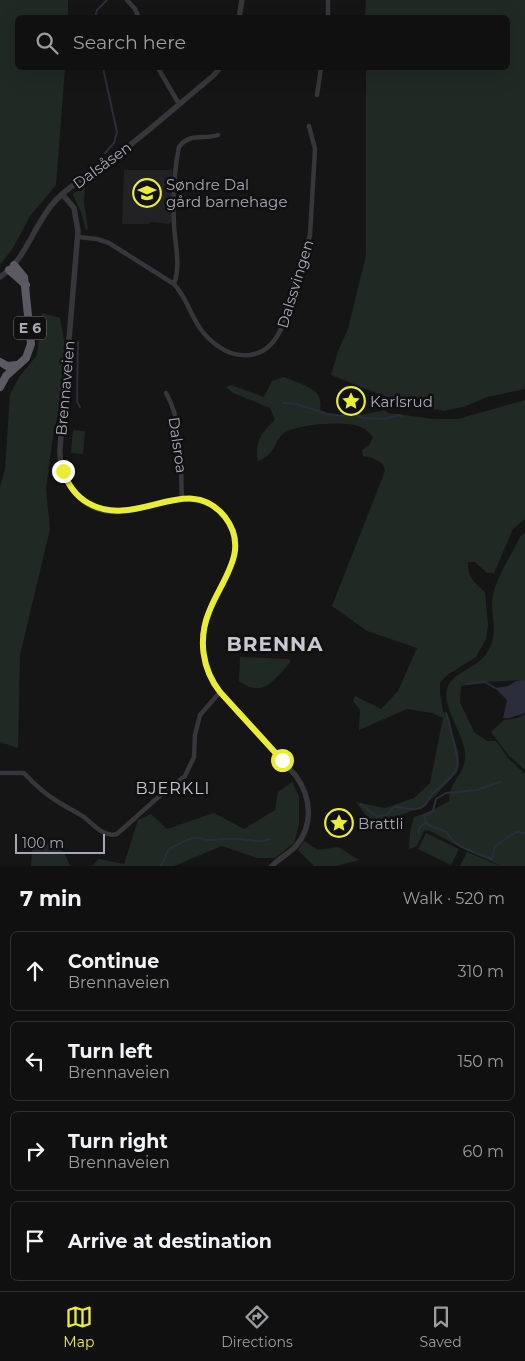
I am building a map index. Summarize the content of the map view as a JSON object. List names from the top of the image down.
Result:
{
  "streets": {
    "highway": ["E 6"],
    "street": [
      "Dalsåsen",
      "Dalssvingen",
      "Brennaveien",
      "Dalsroa"
    ]
  },
  "crossings": [
    ["Dalsåsen", "E 6"],
    ["Dalsåsen", "Brennaveien"],
    ["Dalssvingen", "Brennaveien"],
    ["Brennaveien", "Dalsroa"]
  ],
  "districts": ["BRENNA", "BJERKLI"],
  "places": {
    "school or university": ["Søndre Dal gård barnehage"],
    "place": ["Karlsrud", "Brattli"]
  },
  "scale_bar": "100 m",
  "page": {
    "search": "Search here",
    "scale": "100 m",
    "heading": ["7 min", "Walk · 520 m"],
    "list": [
      ["Continue", "Brennaveien", "310 m"],
      ["Turn left", "Brennaveien", "150 m"],
      ["Turn right", "Brennaveien", "60 m"],
      "Arrive at destination"
    ],
    "nav": ["Map", "Directions", "Saved"]
  }
}
